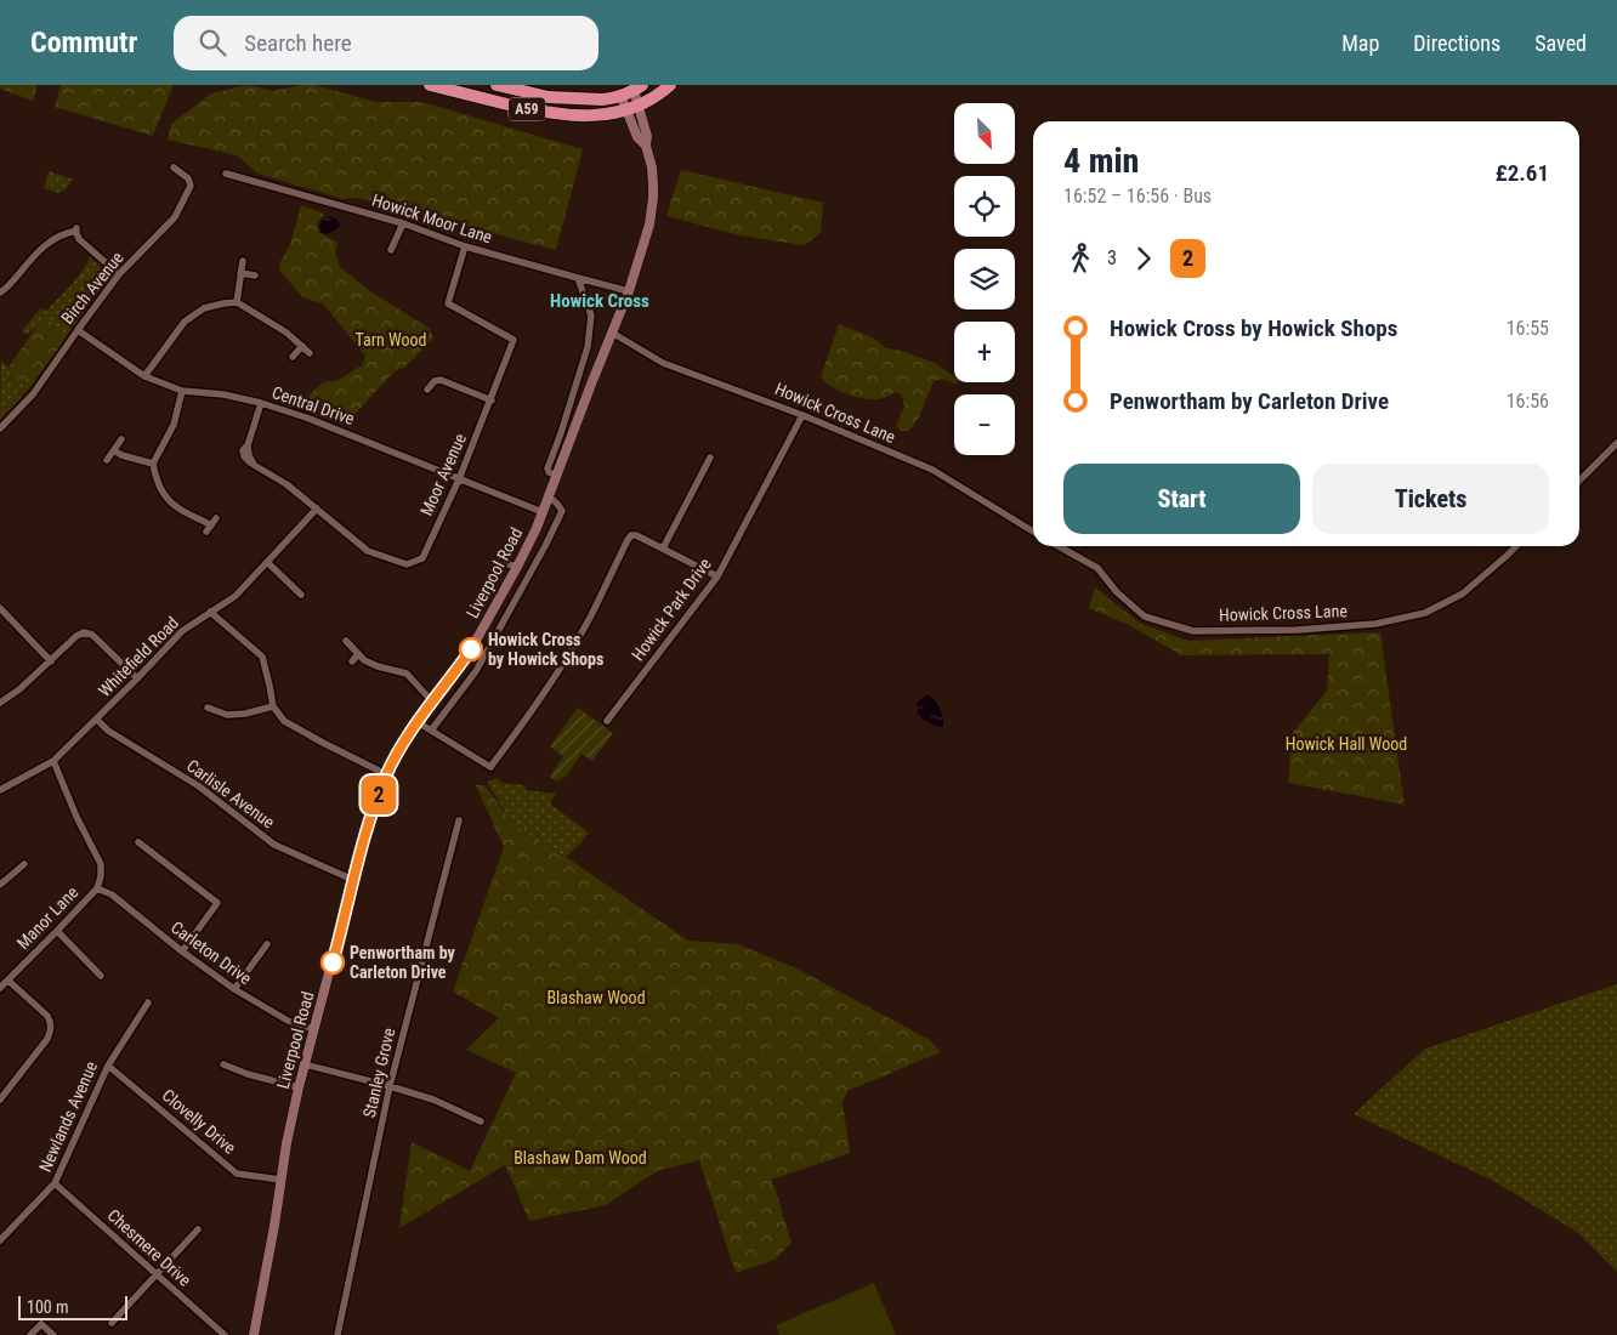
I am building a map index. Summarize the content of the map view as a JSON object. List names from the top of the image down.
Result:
{
  "streets": {
    "highway": ["A59", "Liverpool Road"],
    "street": [
      "Howick Moor Lane",
      "Birch Avenue",
      "Central Drive",
      "Howick Cross Lane",
      "Moor Avenue",
      "Howick Park Drive",
      "Whitefield Road",
      "Carlisle Avenue",
      "Manor Lane",
      "Carleton Drive",
      "Stanley Grove",
      "Newlands Avenue",
      "Clovelly Drive",
      "Chesmere Drive"
    ]
  },
  "crossings": [
    ["A59", "Liverpool Road"],
    ["Howick Moor Lane", "Moor Avenue"],
    ["Howick Moor Lane", "Liverpool Road"],
    ["Birch Avenue", "Central Drive"],
    ["Central Drive", "Moor Avenue"],
    ["Central Drive", "Liverpool Road"],
    ["Howick Cross Lane", "Liverpool Road"],
    ["Howick Cross Lane", "Howick Park Drive"],
    ["Moor Avenue", "Whitefield Road"],
    ["Liverpool Road", "Carlisle Avenue"],
    ["Liverpool Road", "Carleton Drive"],
    ["Liverpool Road", "Clovelly Drive"],
    ["Whitefield Road", "Carlisle Avenue"],
    ["Whitefield Road", "Manor Lane"],
    ["Manor Lane", "Carleton Drive"],
    ["Newlands Avenue", "Clovelly Drive"],
    ["Newlands Avenue", "Chesmere Drive"]
  ],
  "districts": ["Howick Cross"],
  "parks": [
    "Tarn Wood",
    "Howick Hall Wood",
    "Blashaw Wood",
    "Blashaw Dam Wood"
  ],
  "places": ["Howick Cross by Howick Shops", "Penwortham by Carleton Drive"],
  "lines": ["bus line 2"],
  "scale_bar": "100 m",
  "north": "bottom right",
  "page": {
    "header": "Commutr",
    "search": "Search here",
    "nav": ["Map", "Directions", "Saved"],
    "on_map": "2",
    "map_buttons": ["+", "−"],
    "heading": ["4 min", "16:52 – 16:56 · Bus", "£2.61"],
    "legs": ["3", "2"],
    "list": [
      {
        "name": "Howick Cross by Howick Shops",
        "value": "16:55"
      },
      {
        "name": "Penwortham by Carleton Drive",
        "value": "16:56"
      }
    ],
    "buttons": ["Start", "Tickets"],
    "scale": "100 m"
  }
}
